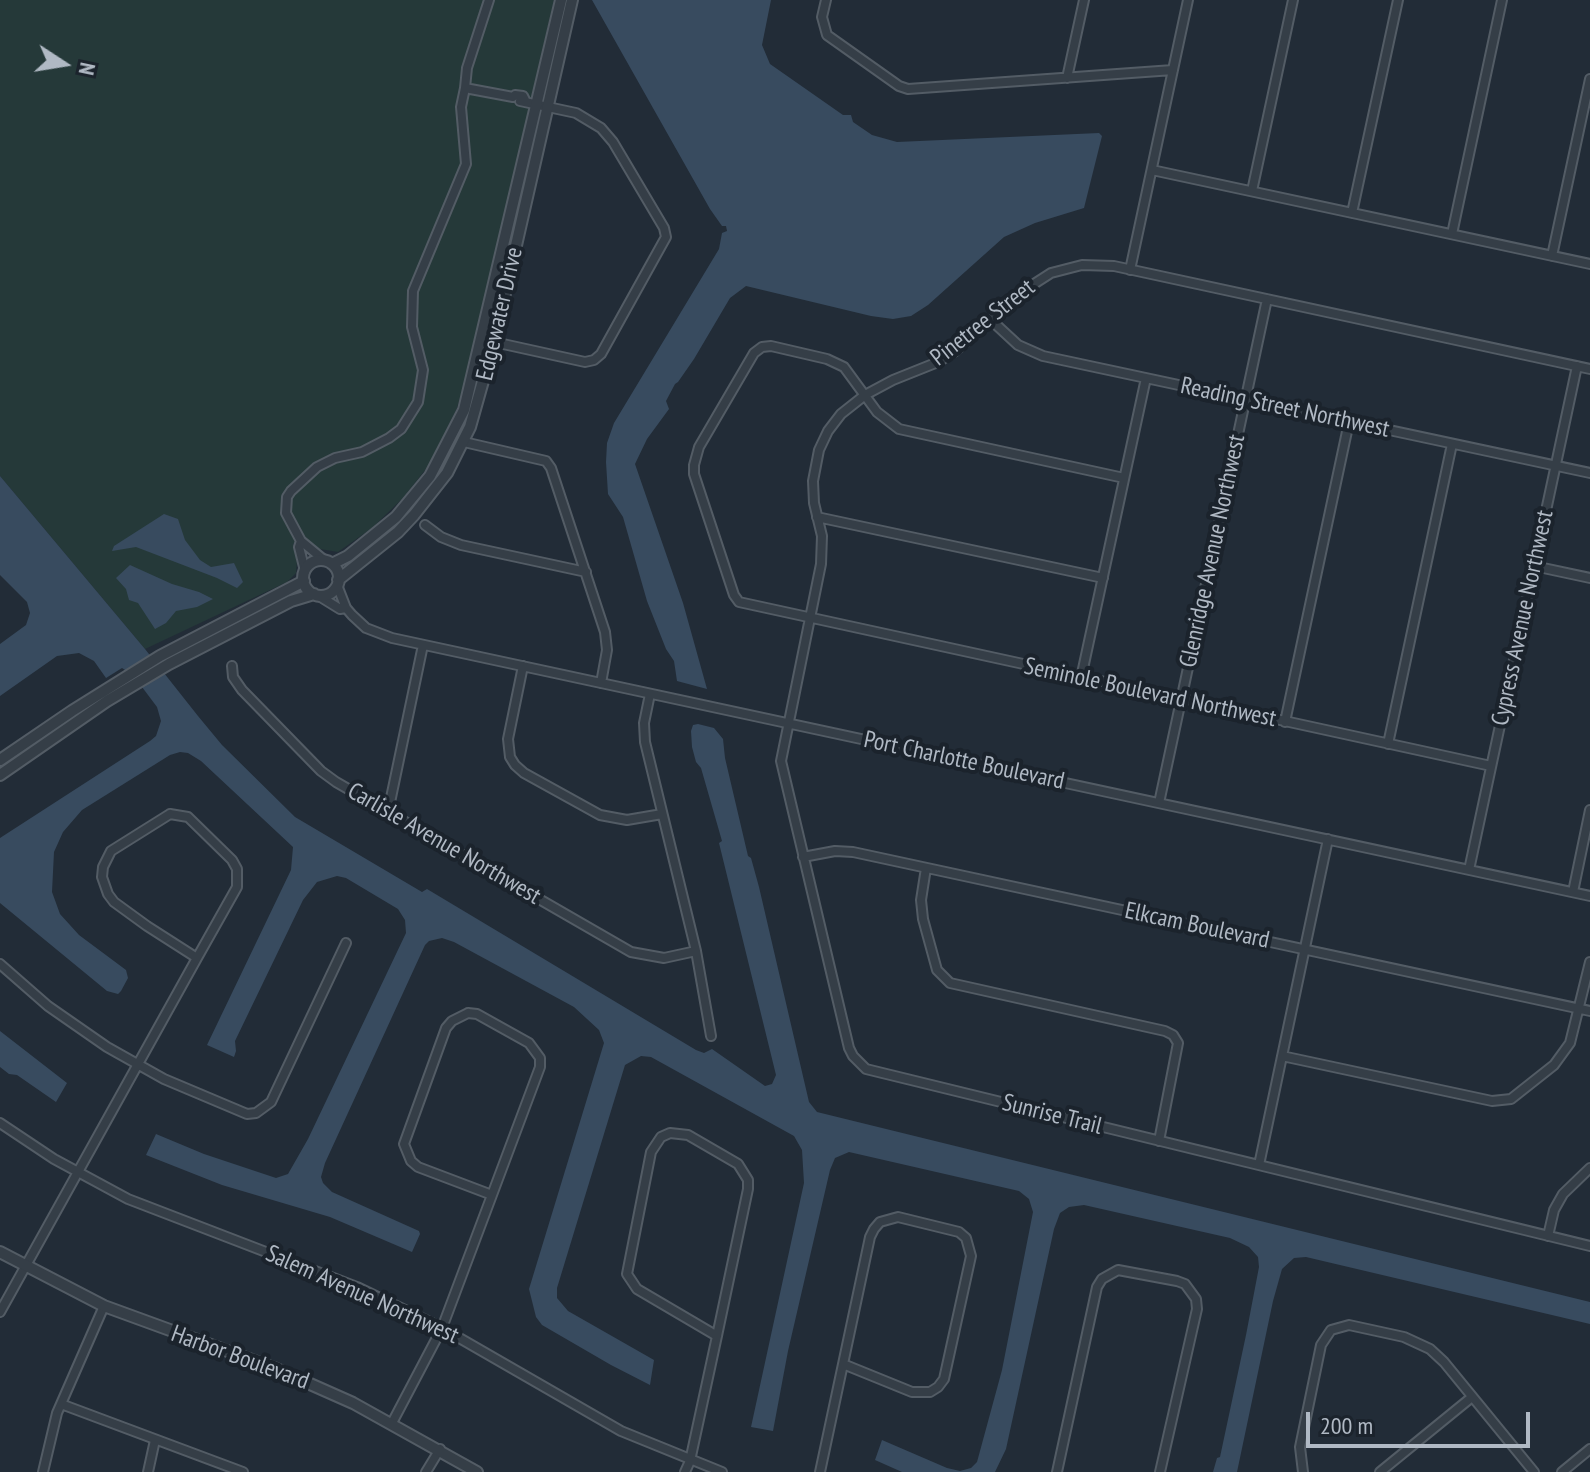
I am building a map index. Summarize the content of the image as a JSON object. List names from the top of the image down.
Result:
{
  "streets": {
    "street": [
      "Edgewater Drive",
      "Pinetree Street",
      "Reading Street Northwest",
      "Glenridge Avenue Northwest",
      "Cypress Avenue Northwest",
      "Seminole Boulevard Northwest",
      "Port Charlotte Boulevard",
      "Carlisle Avenue Northwest",
      "Elkcam Boulevard",
      "Sunrise Trail",
      "Salem Avenue Northwest",
      "Harbor Boulevard"
    ]
  },
  "crossings": [
    ["Edgewater Drive", "Port Charlotte Boulevard"],
    ["Pinetree Street", "Reading Street Northwest"],
    ["Pinetree Street", "Glenridge Avenue Northwest"],
    ["Pinetree Street", "Cypress Avenue Northwest"],
    ["Pinetree Street", "Seminole Boulevard Northwest"],
    ["Pinetree Street", "Port Charlotte Boulevard"],
    ["Pinetree Street", "Sunrise Trail"],
    ["Reading Street Northwest", "Glenridge Avenue Northwest"],
    ["Reading Street Northwest", "Cypress Avenue Northwest"],
    ["Glenridge Avenue Northwest", "Seminole Boulevard Northwest"],
    ["Glenridge Avenue Northwest", "Port Charlotte Boulevard"],
    ["Cypress Avenue Northwest", "Seminole Boulevard Northwest"],
    ["Cypress Avenue Northwest", "Port Charlotte Boulevard"],
    ["Port Charlotte Boulevard", "Sunrise Trail"],
    ["Elkcam Boulevard", "Sunrise Trail"]
  ],
  "scale_bar": "200 m",
  "north": "right"
}
